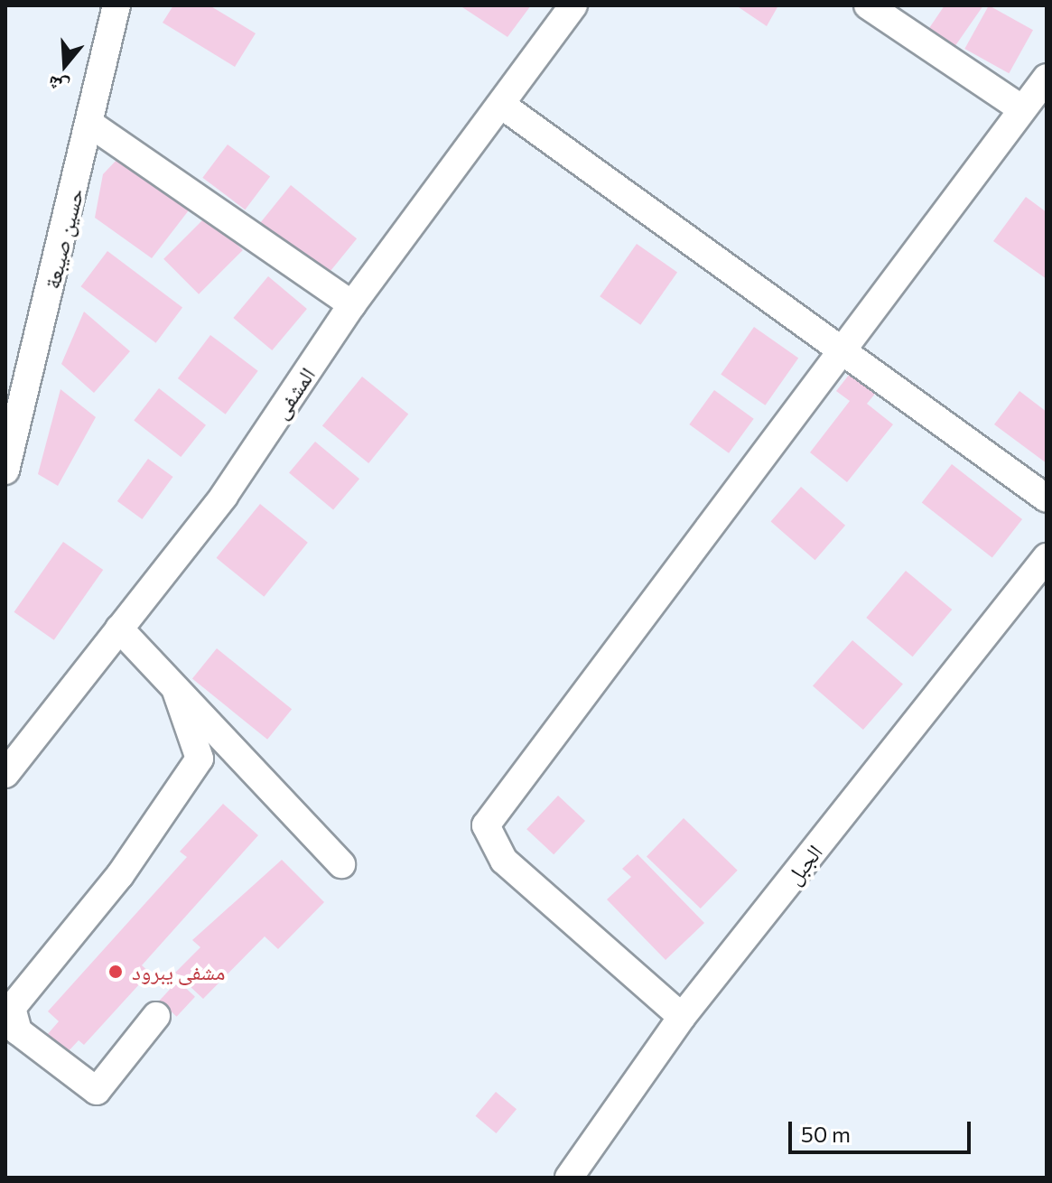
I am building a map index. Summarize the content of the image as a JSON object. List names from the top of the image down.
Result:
{
  "streets": {
    "street": ["حسين صيبعة", "المشفى", "الجبل"]
  },
  "places": ["مشفى يبرود"],
  "scale_bar": "50 m",
  "north": "bottom"
}
